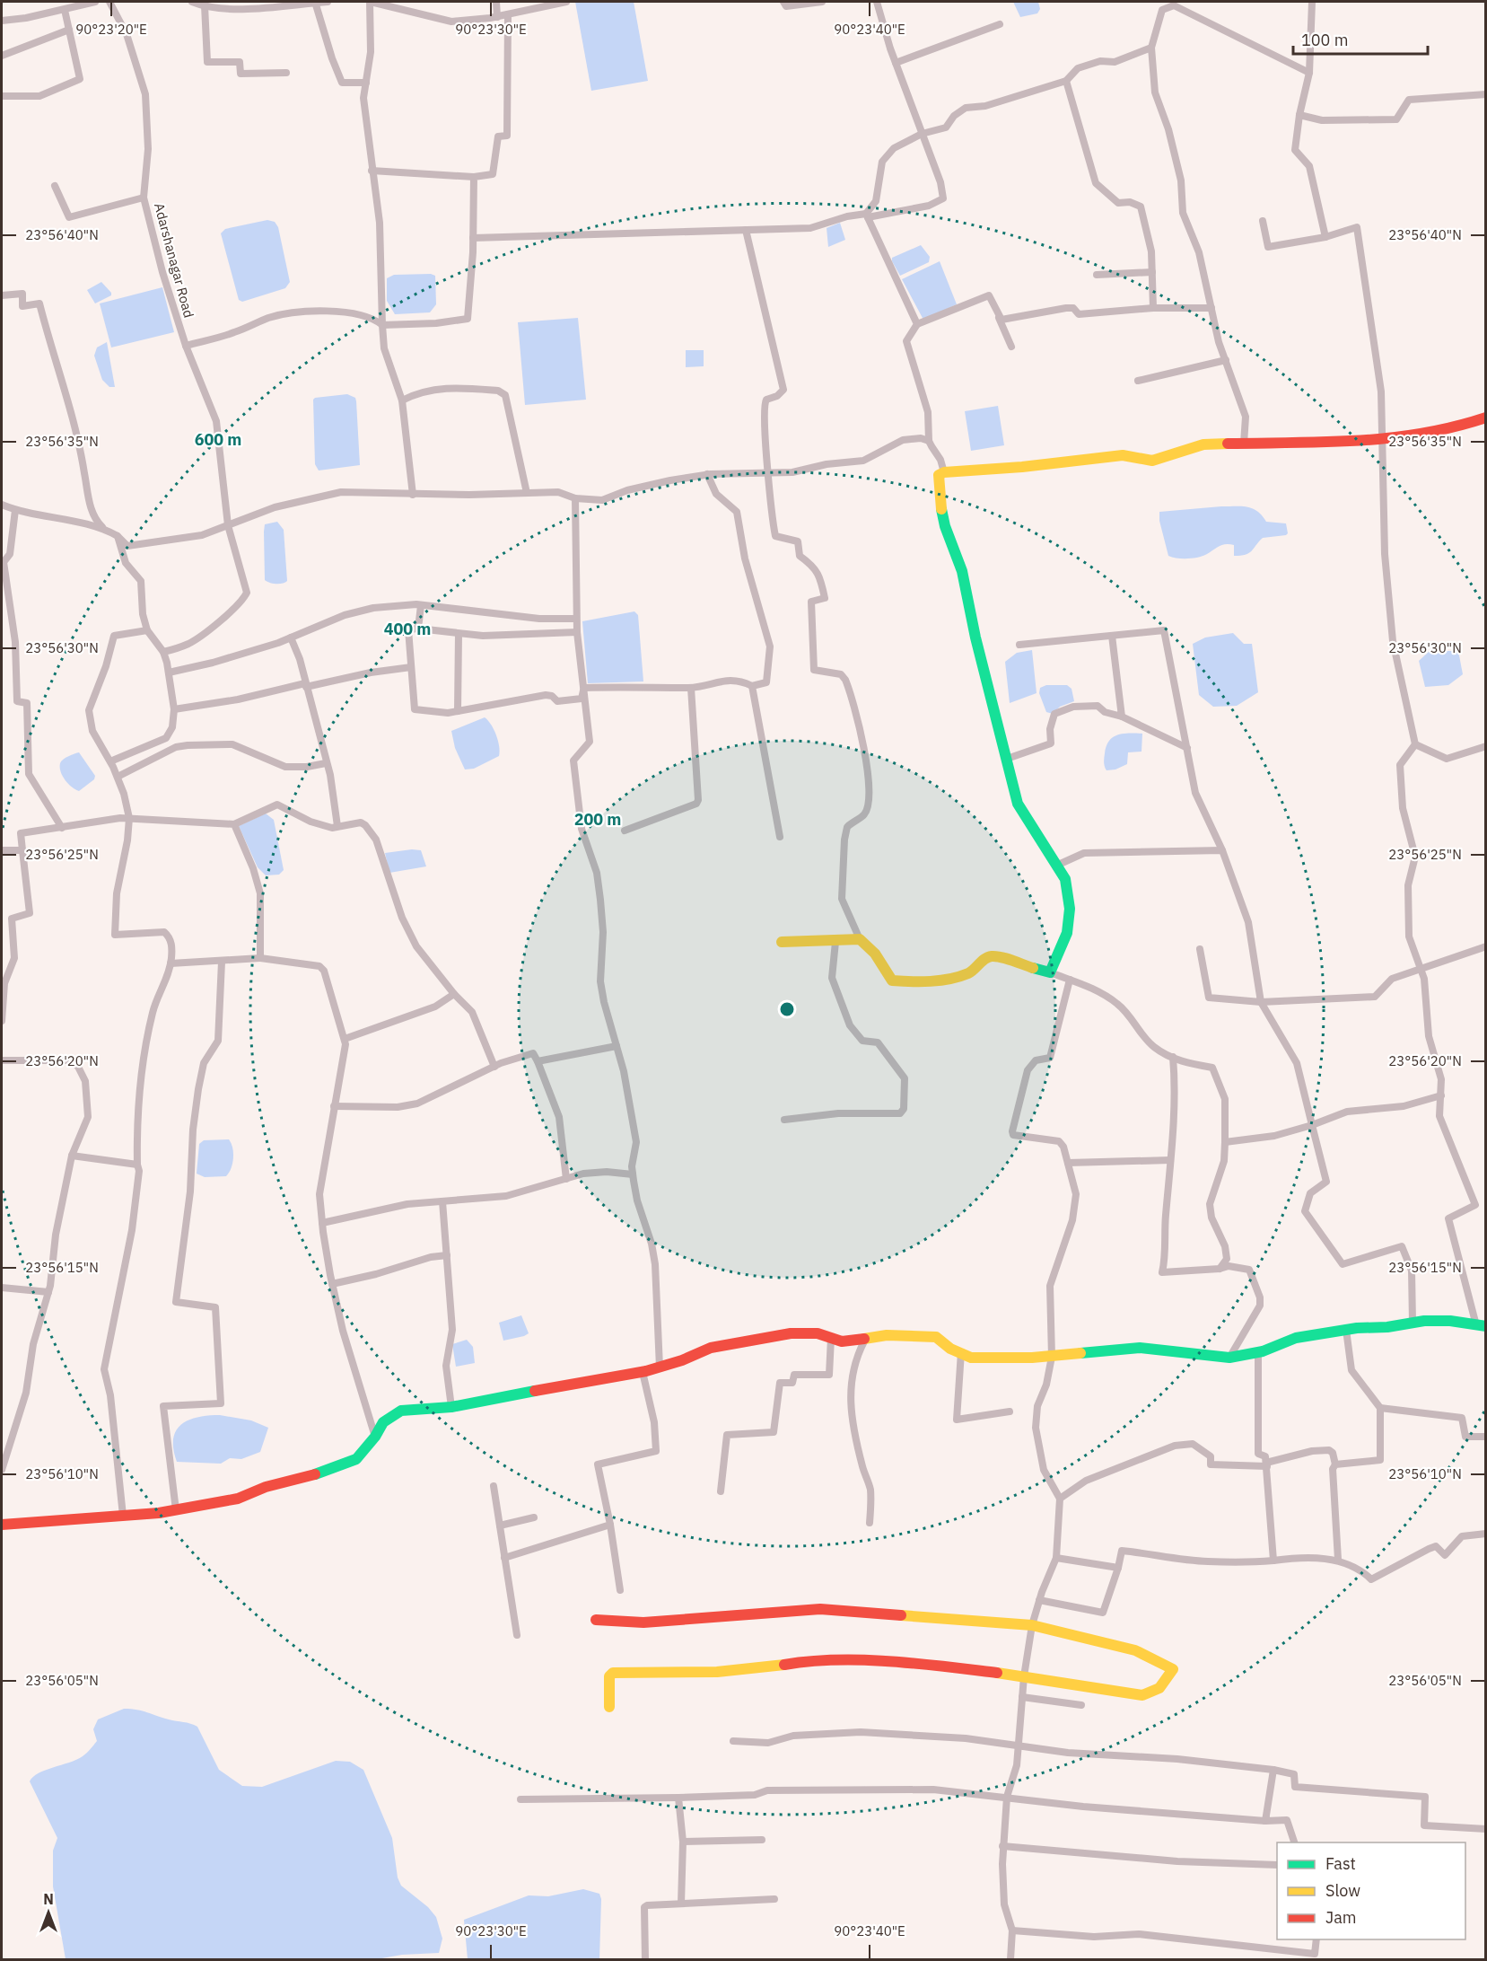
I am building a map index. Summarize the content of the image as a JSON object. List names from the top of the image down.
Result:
{
  "streets": {
    "street": ["Adarshanagar Road"]
  },
  "legend": ["Fast", "Slow", "Jam"],
  "scale_bar": "100 m",
  "north": "top",
  "coordinates": [
    "90°23'20\"E",
    "90°23'30\"E",
    "90°23'40\"E",
    "23°56'40\"N",
    "23°56'35\"N",
    "23°56'30\"N",
    "23°56'25\"N",
    "23°56'20\"N",
    "23°56'15\"N",
    "23°56'10\"N",
    "23°56'05\"N"
  ],
  "rings": ["600 m", "400 m", "200 m"]
}
